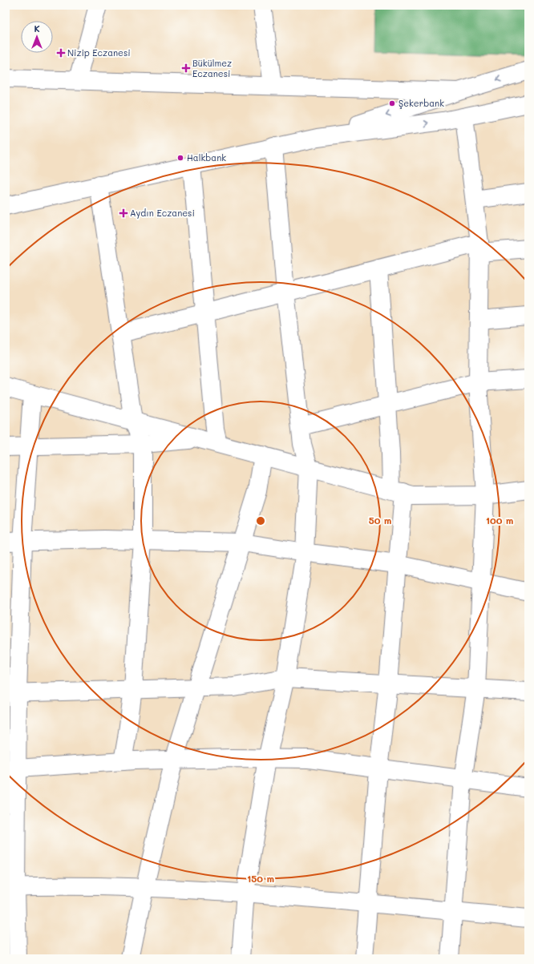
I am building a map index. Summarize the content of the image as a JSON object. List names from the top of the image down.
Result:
{
  "places": {
    "health": ["Nizip Eczanesi", "Bükülmez Eczanesi", "Aydın Eczanesi"],
    "other": ["Şekerbank", "Halkbank"]
  },
  "north": "top",
  "rings": ["50 m", "100 m", "150 m"]
}
